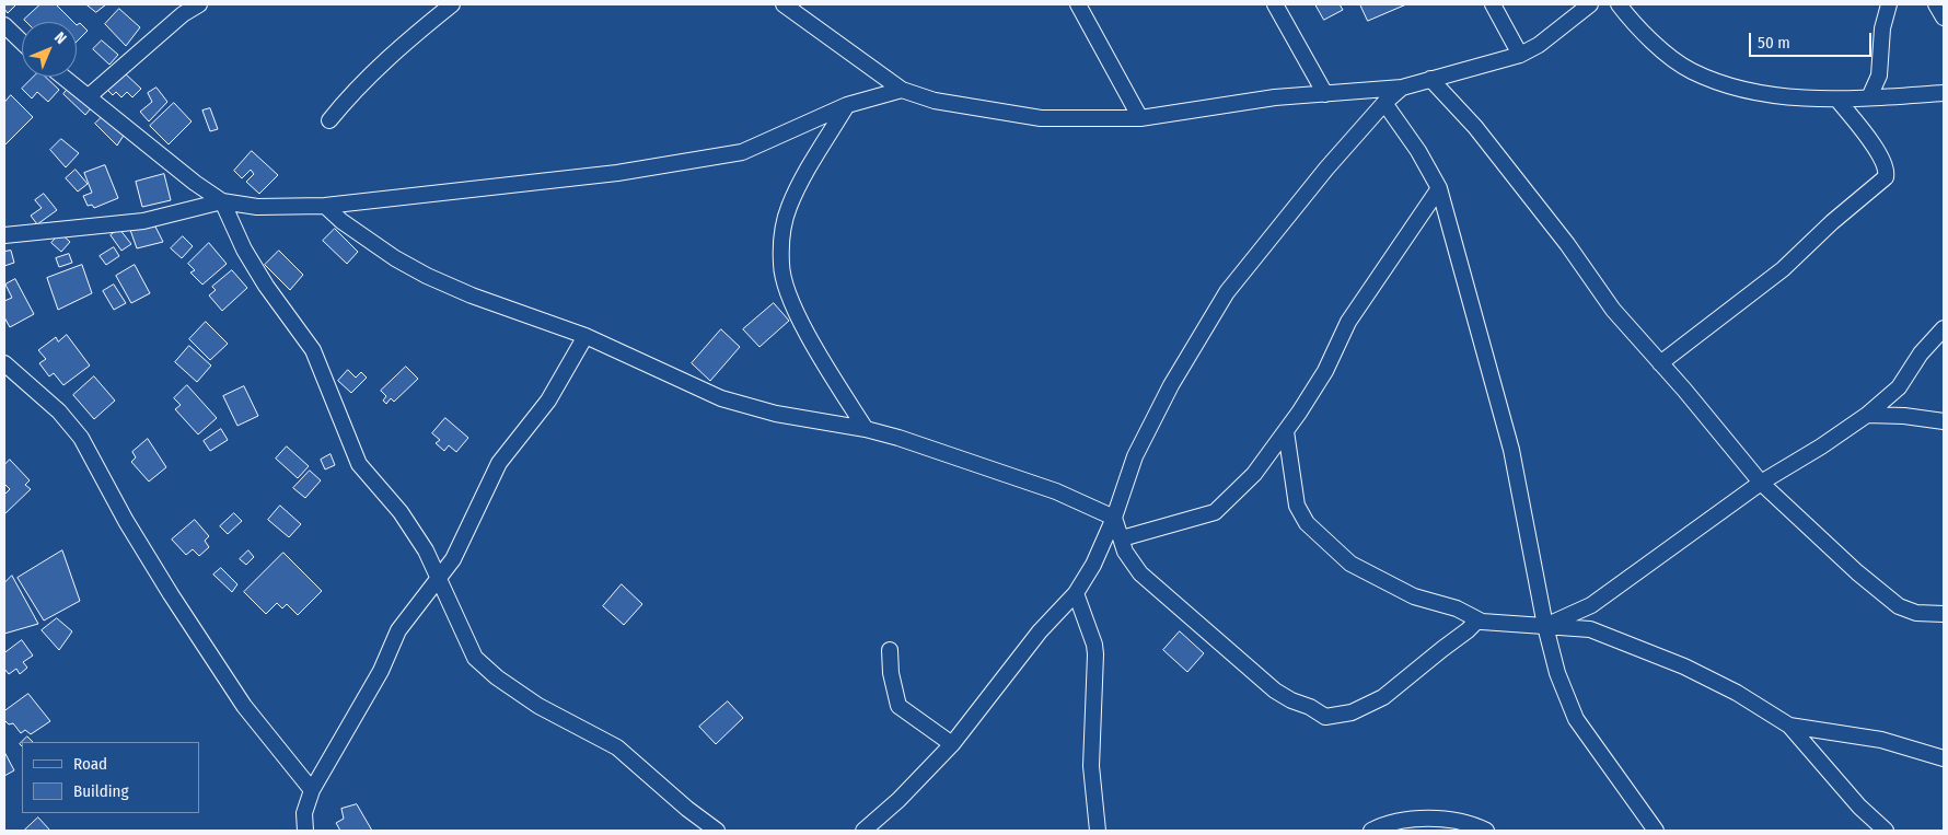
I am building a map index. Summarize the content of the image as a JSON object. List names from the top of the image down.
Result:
{
  "legend": ["Road", "Building"],
  "scale_bar": "50 m",
  "north": "top right"
}
